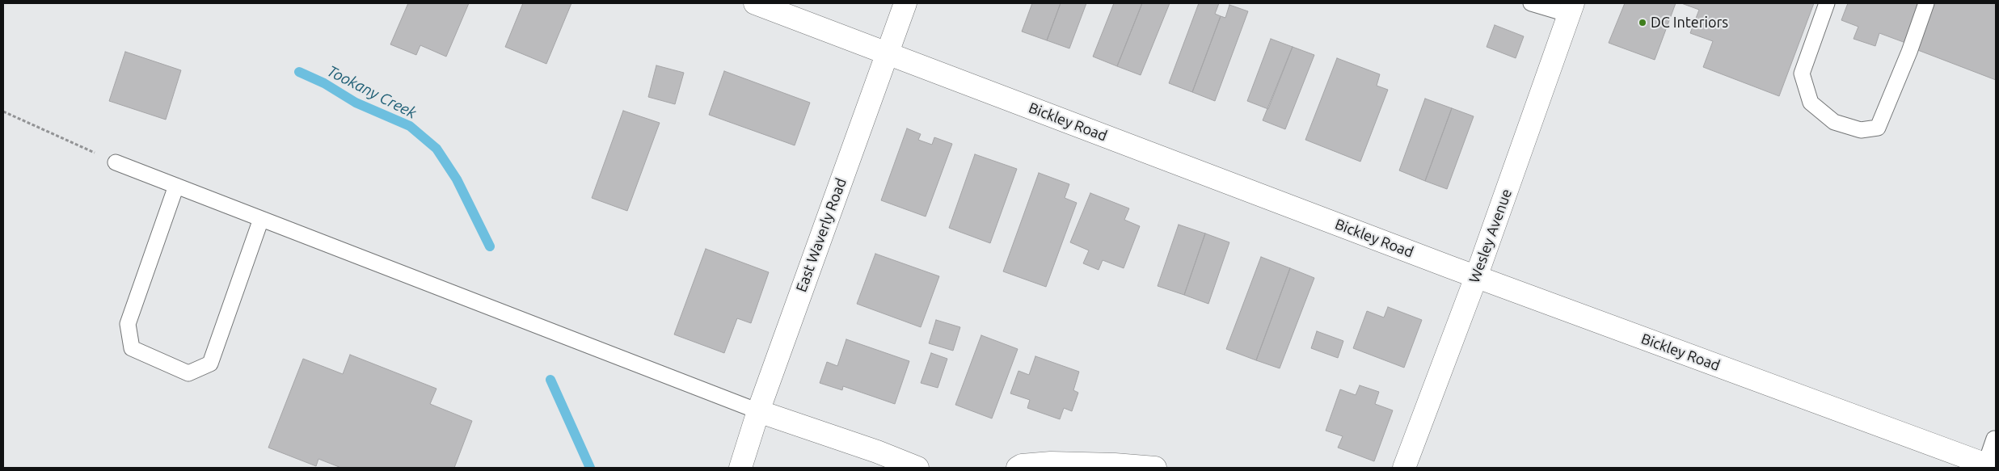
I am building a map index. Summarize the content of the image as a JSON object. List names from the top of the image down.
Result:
{
  "streets": {
    "street": ["Bickley Road", "East Waverly Road", "Wesley Avenue"]
  },
  "crossings": [
    ["Bickley Road", "East Waverly Road"],
    ["Bickley Road", "Wesley Avenue"]
  ],
  "water": ["Tookany Creek"],
  "places": ["DC Interiors"]
}
